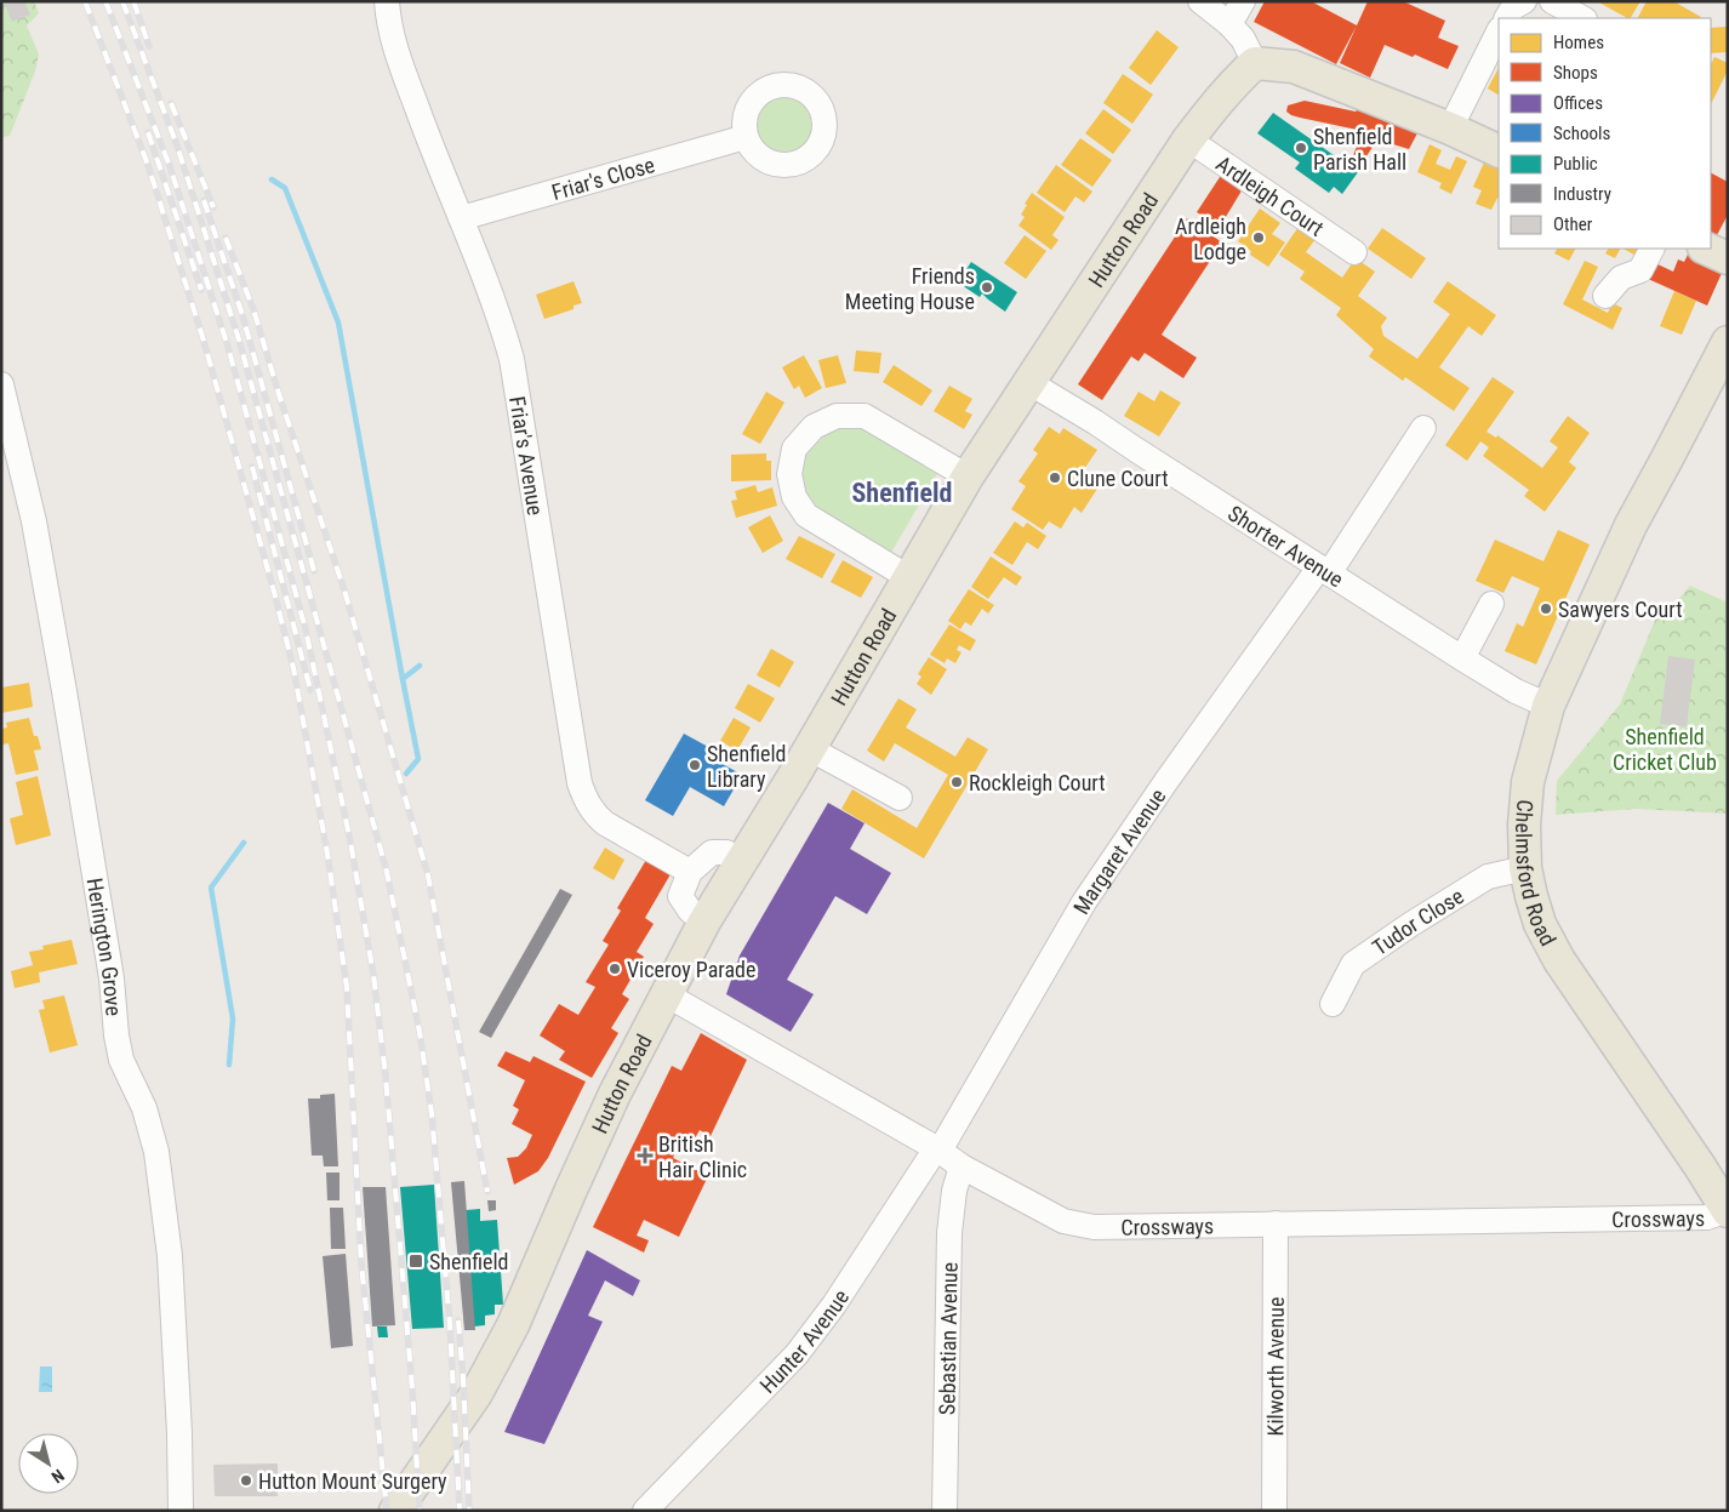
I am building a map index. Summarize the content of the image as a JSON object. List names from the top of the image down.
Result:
{
  "streets": {
    "main road": ["Hutton Road", "Chelmsford Road"],
    "street": [
      "Friar's Close",
      "Ardleigh Court",
      "Friar's Avenue",
      "Shorter Avenue",
      "Margaret Avenue",
      "Tudor Close",
      "Herington Grove",
      "Crossways",
      "Sebastian Avenue",
      "Hunter Avenue",
      "Kilworth Avenue"
    ]
  },
  "crossings": [
    ["Friar's Close", "Friar's Avenue"],
    ["Ardleigh Court", "Hutton Road"],
    ["Hutton Road", "Shorter Avenue"],
    ["Hutton Road", "Crossways"],
    ["Shorter Avenue", "Margaret Avenue"],
    ["Shorter Avenue", "Chelmsford Road"],
    ["Margaret Avenue", "Crossways"],
    ["Margaret Avenue", "Hunter Avenue"],
    ["Chelmsford Road", "Tudor Close"],
    ["Chelmsford Road", "Crossways"],
    ["Crossways", "Sebastian Avenue"],
    ["Crossways", "Hunter Avenue"],
    ["Crossways", "Kilworth Avenue"]
  ],
  "districts": ["Shenfield"],
  "parks": ["Shenfield Cricket Club"],
  "places": {
    "other": [
      "Shenfield Parish Hall",
      "Ardleigh Lodge",
      "Friends Meeting House",
      "Clune Court",
      "Sawyers Court",
      "Shenfield Library",
      "Rockleigh Court",
      "Viceroy Parade",
      "Hutton Mount Surgery"
    ],
    "health": ["British Hair Clinic"],
    "transit": ["Shenfield"]
  },
  "legend": [
    "Homes",
    "Shops",
    "Offices",
    "Schools",
    "Public",
    "Industry",
    "Other"
  ],
  "north": "bottom right"
}
